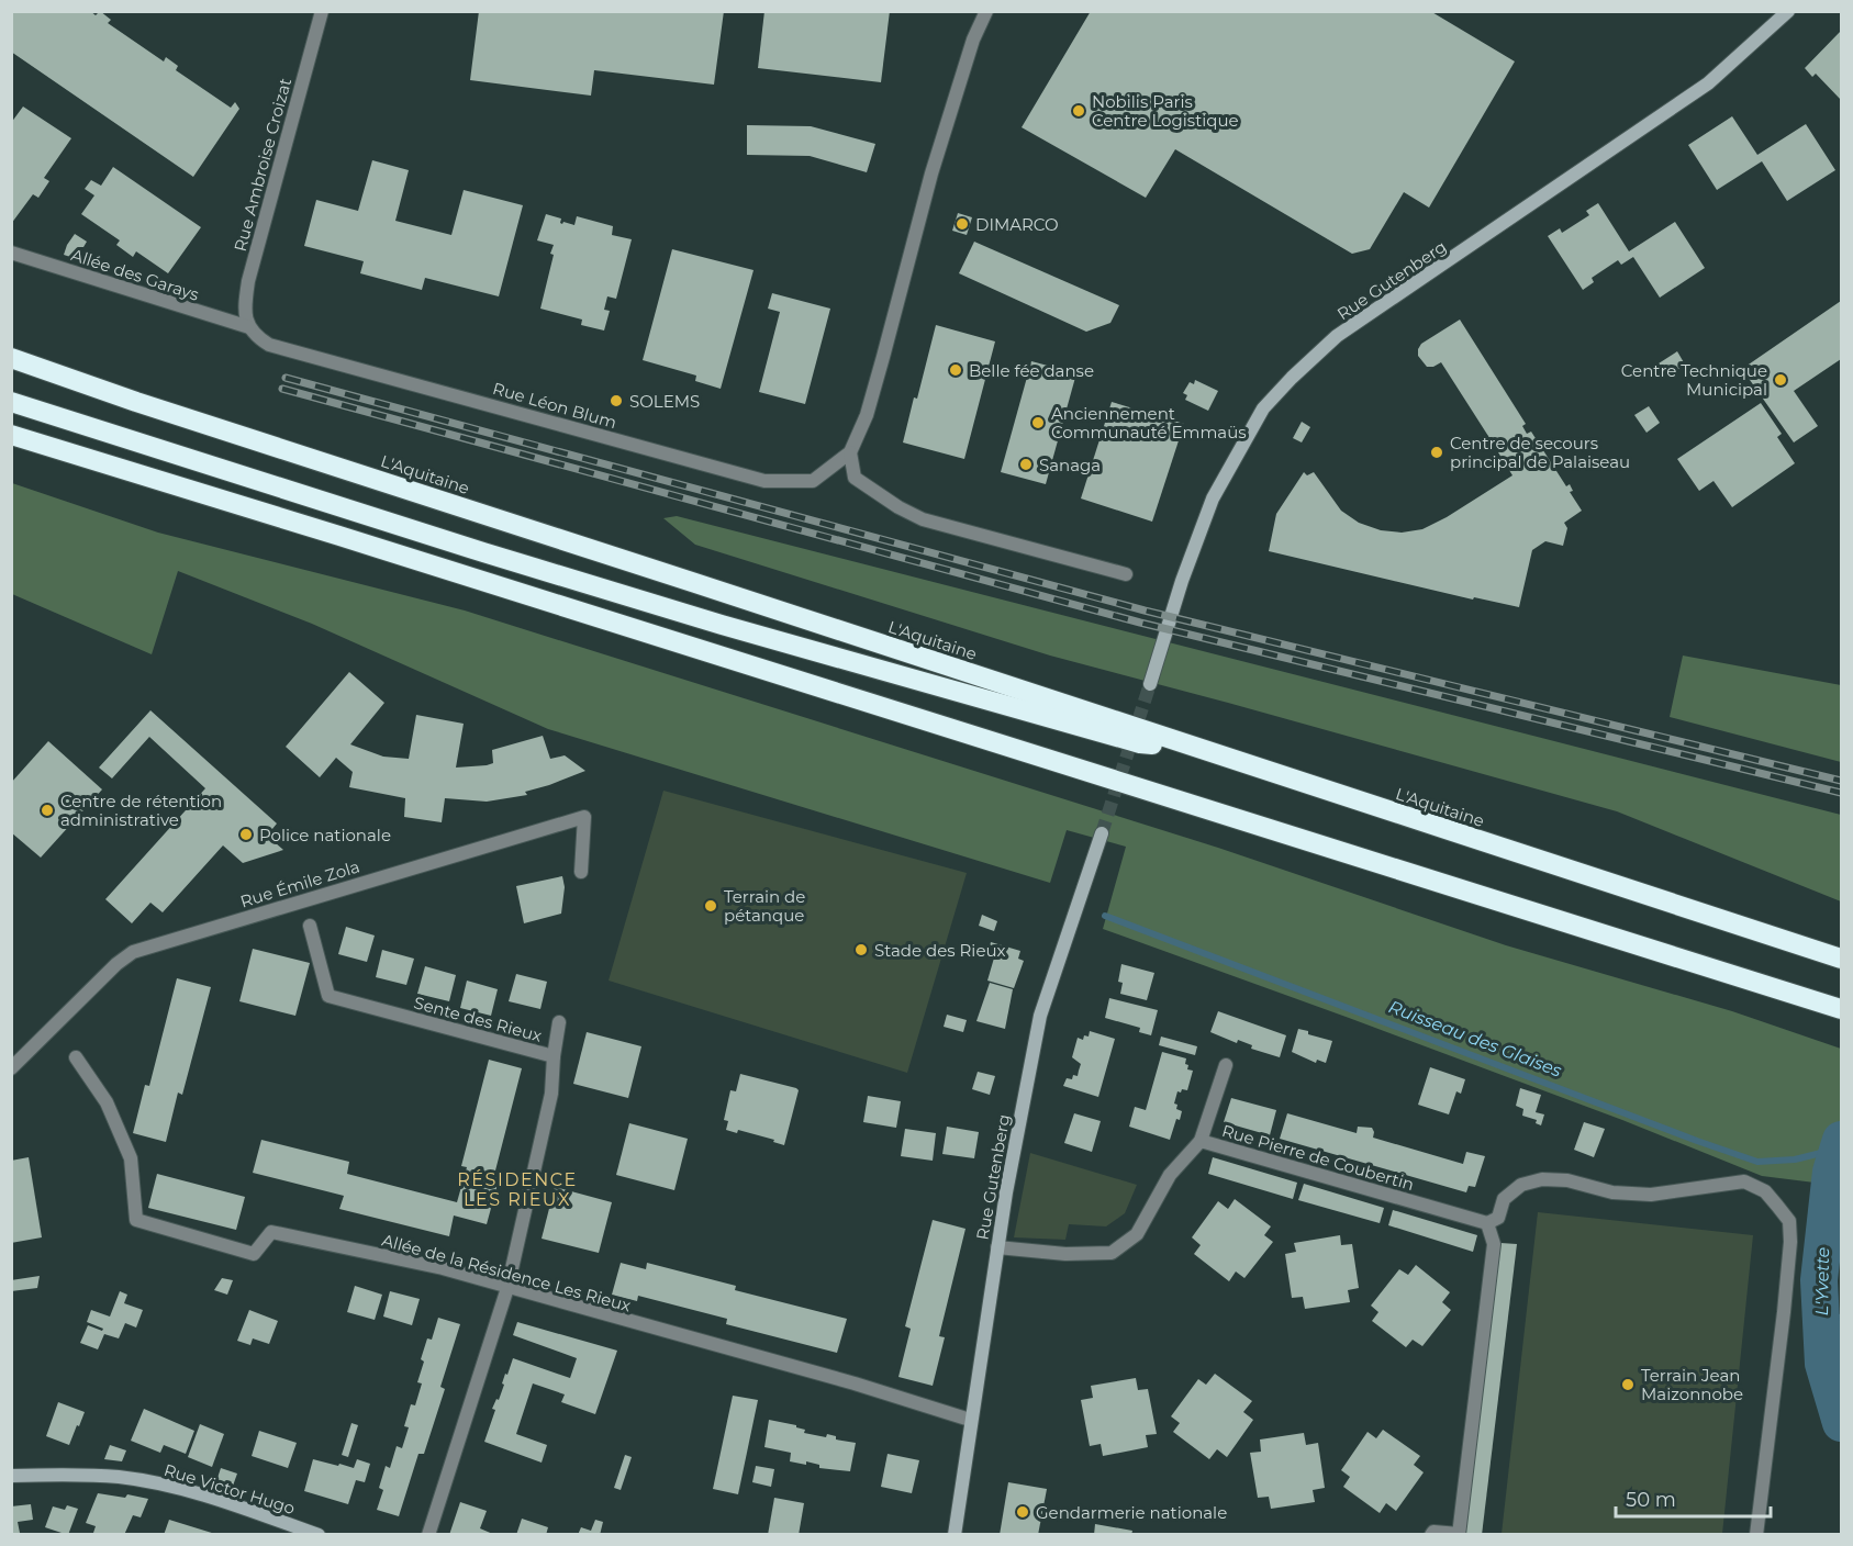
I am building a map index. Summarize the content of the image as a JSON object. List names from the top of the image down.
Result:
{
  "streets": {
    "highway": ["L'Aquitaine"],
    "street": [
      "Rue Ambroise Croizat",
      "Allée des Garays",
      "Rue Gutenberg",
      "Rue Léon Blum",
      "Rue Émile Zola",
      "Sente des Rieux",
      "Rue Pierre de Coubertin",
      "Allée de la Résidence Les Rieux",
      "Rue Victor Hugo"
    ]
  },
  "crossings": [
    ["Rue Ambroise Croizat", "Allée des Garays"],
    ["Rue Ambroise Croizat", "Rue Léon Blum"],
    ["Allée des Garays", "Rue Léon Blum"],
    ["Rue Gutenberg", "Rue Pierre de Coubertin"],
    ["Rue Gutenberg", "Allée de la Résidence Les Rieux"],
    ["Sente des Rieux", "Allée de la Résidence Les Rieux"]
  ],
  "districts": ["RÉSIDENCE LES RIEUX"],
  "water": ["Ruisseau des Glaises", "L'Yvette"],
  "places": [
    "Nobilis Paris Centre Logistique",
    "DIMARCO",
    "Belle fée danse",
    "Centre Technique Municipal",
    "SOLEMS",
    "Anciennement Communauté Emmaüs",
    "Centre de secours principal de Palaiseau",
    "Sanaga",
    "Centre de rétention administrative",
    "Police nationale",
    "Terrain de pétanque",
    "Stade des Rieux",
    "Terrain Jean Maizonnobe",
    "Gendarmerie nationale"
  ],
  "scale_bar": "50 m"
}
